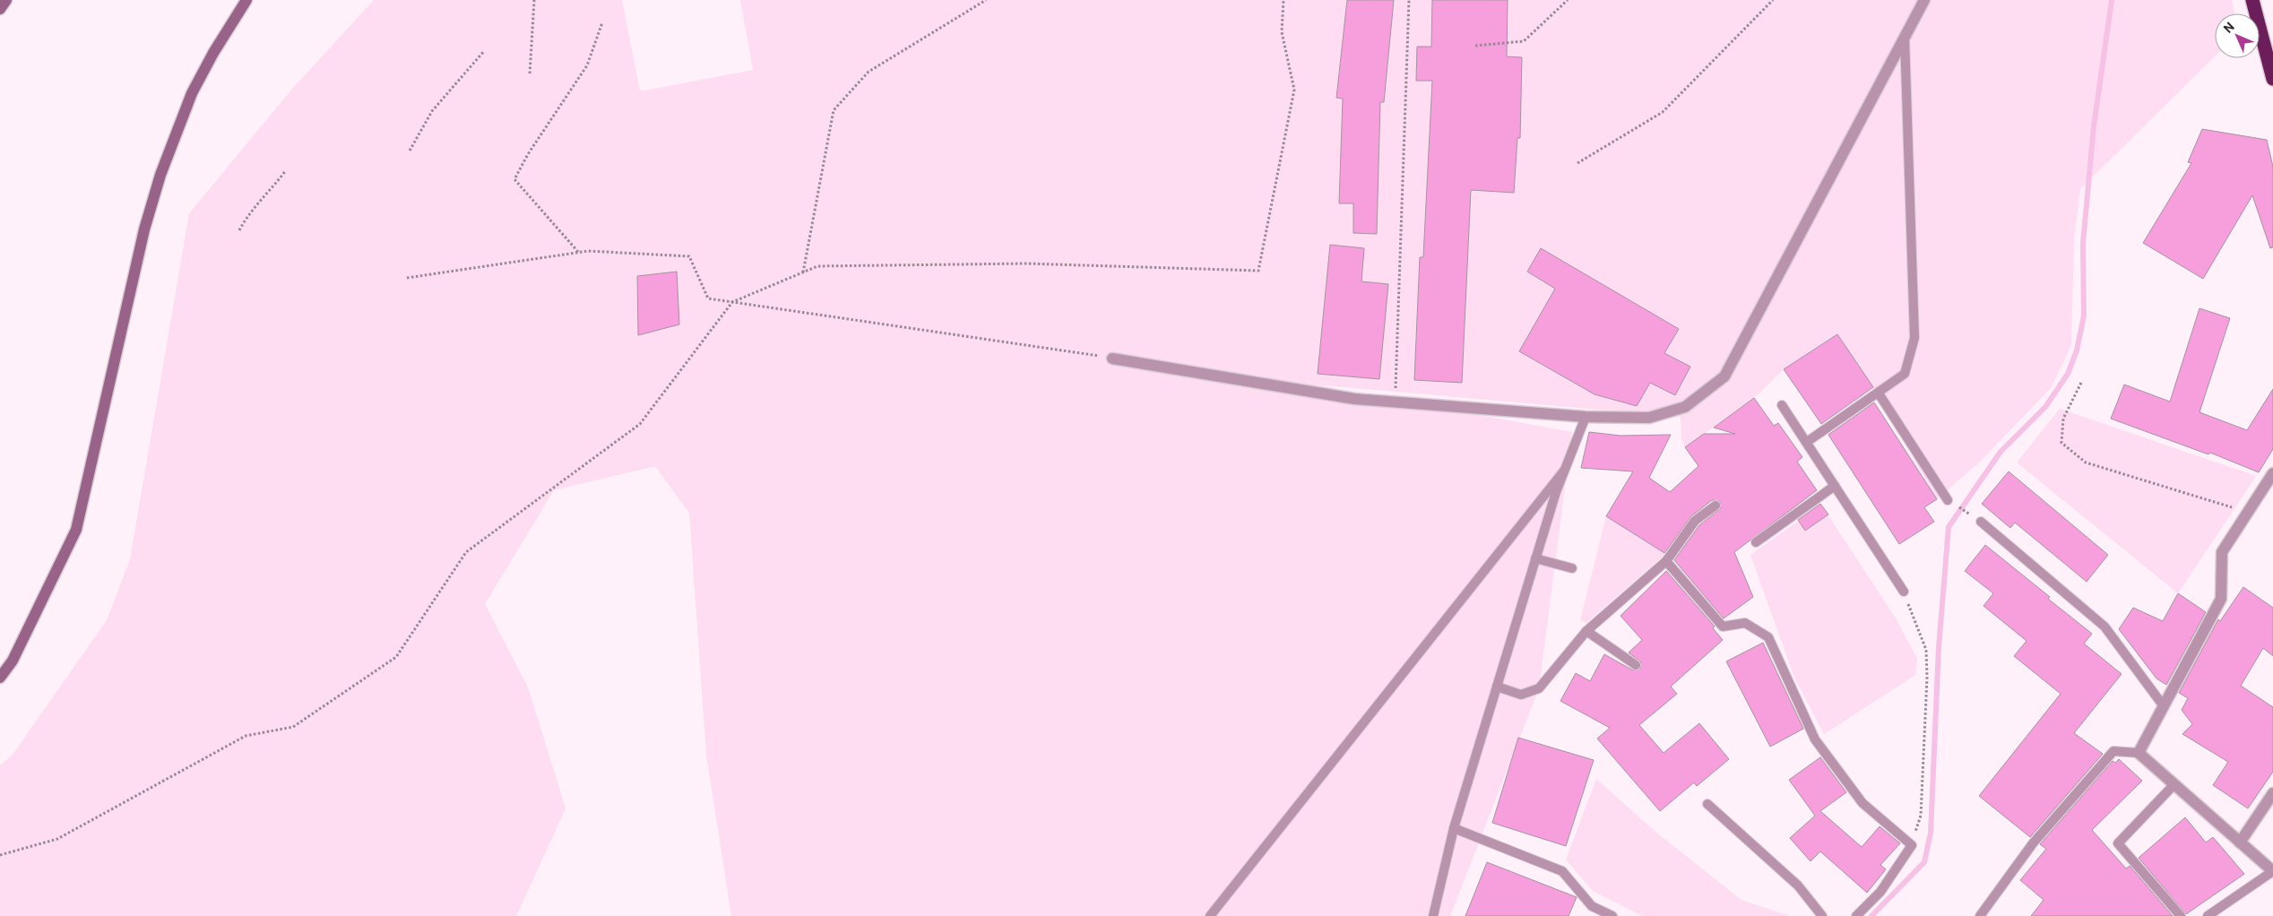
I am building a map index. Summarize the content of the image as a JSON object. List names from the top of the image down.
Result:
{
  "north": "top left"
}
